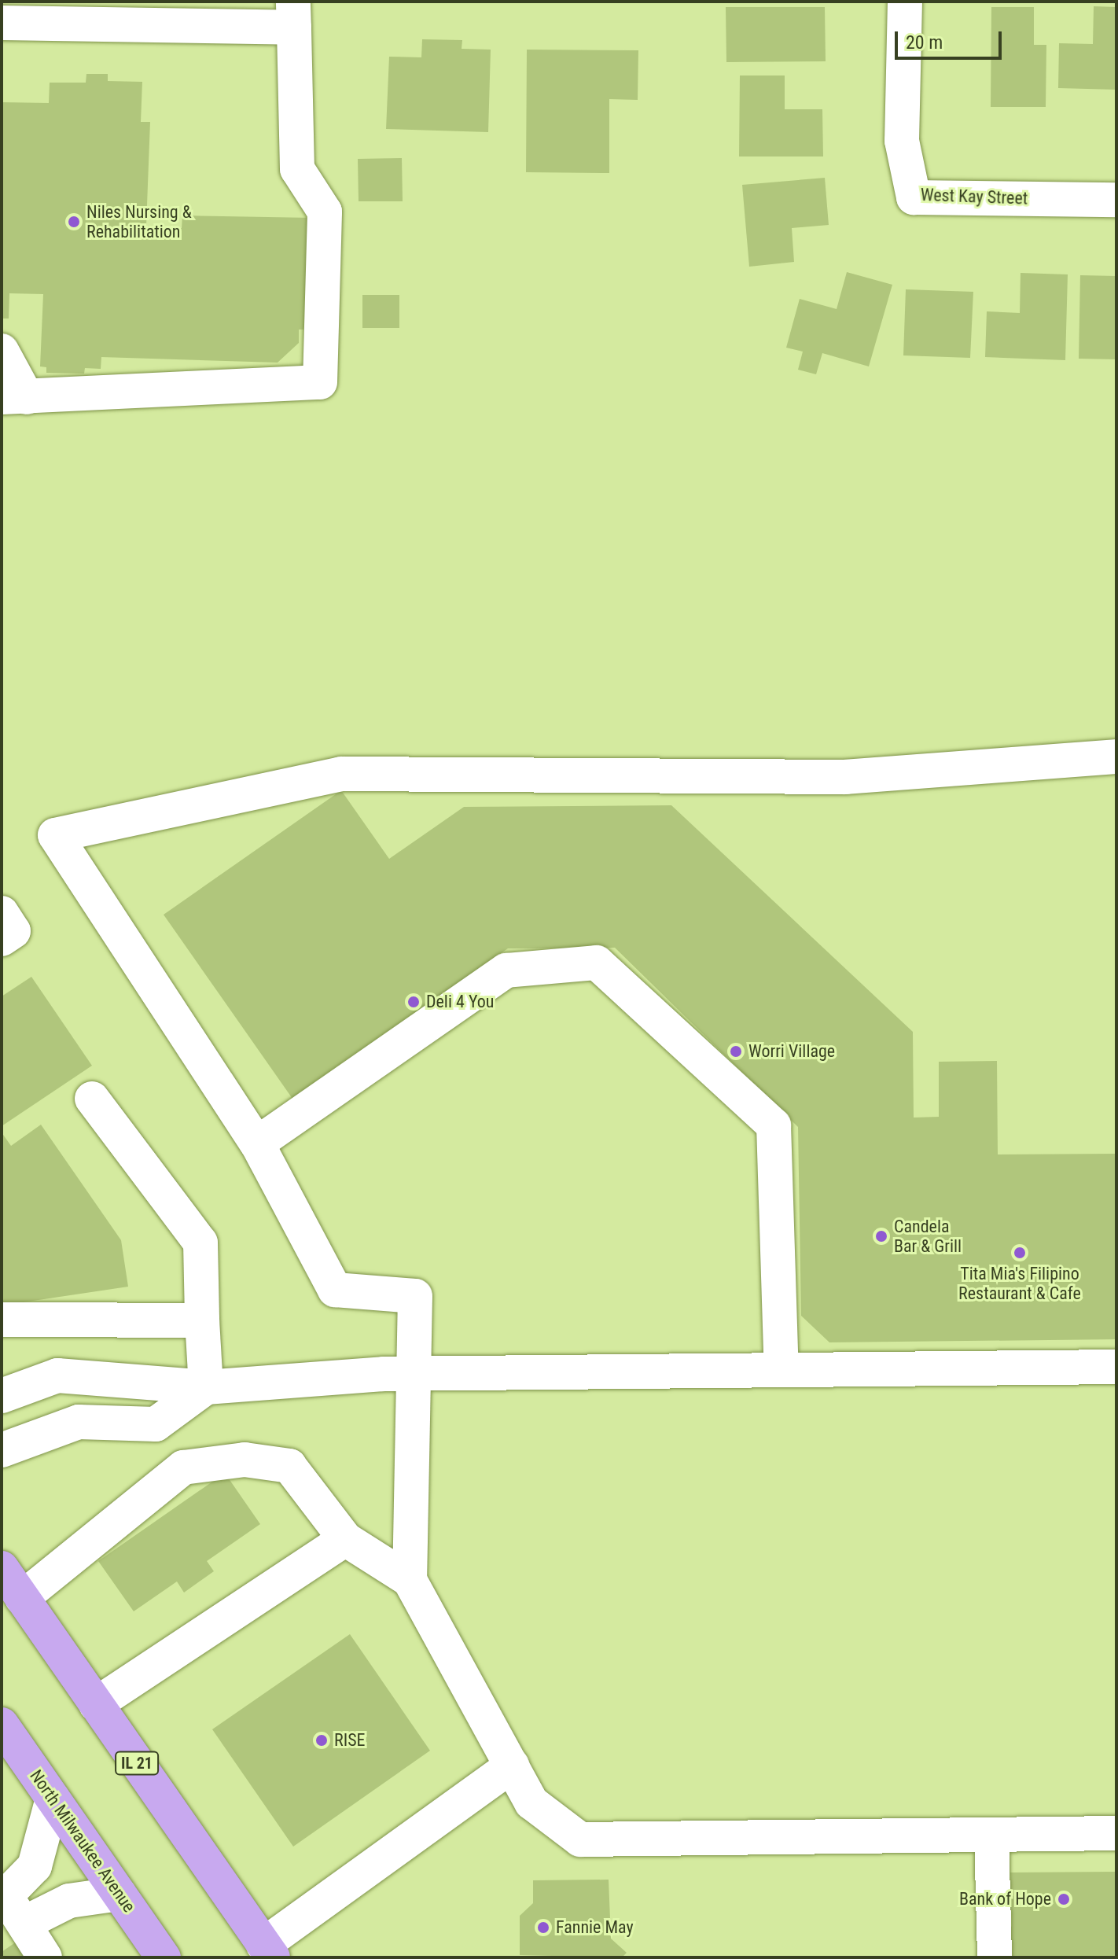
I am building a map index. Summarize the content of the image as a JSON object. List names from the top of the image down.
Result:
{
  "streets": {
    "main road": ["IL 21", "North Milwaukee Avenue"],
    "street": ["West Kay Street"]
  },
  "places": [
    "Niles Nursing & Rehabilitation",
    "Deli 4 You",
    "Worri Village",
    "Candela Bar & Grill",
    "Tita Mia's Filipino Restaurant & Cafe",
    "RISE",
    "Bank of Hope",
    "Fannie May"
  ],
  "scale_bar": "20 m"
}
